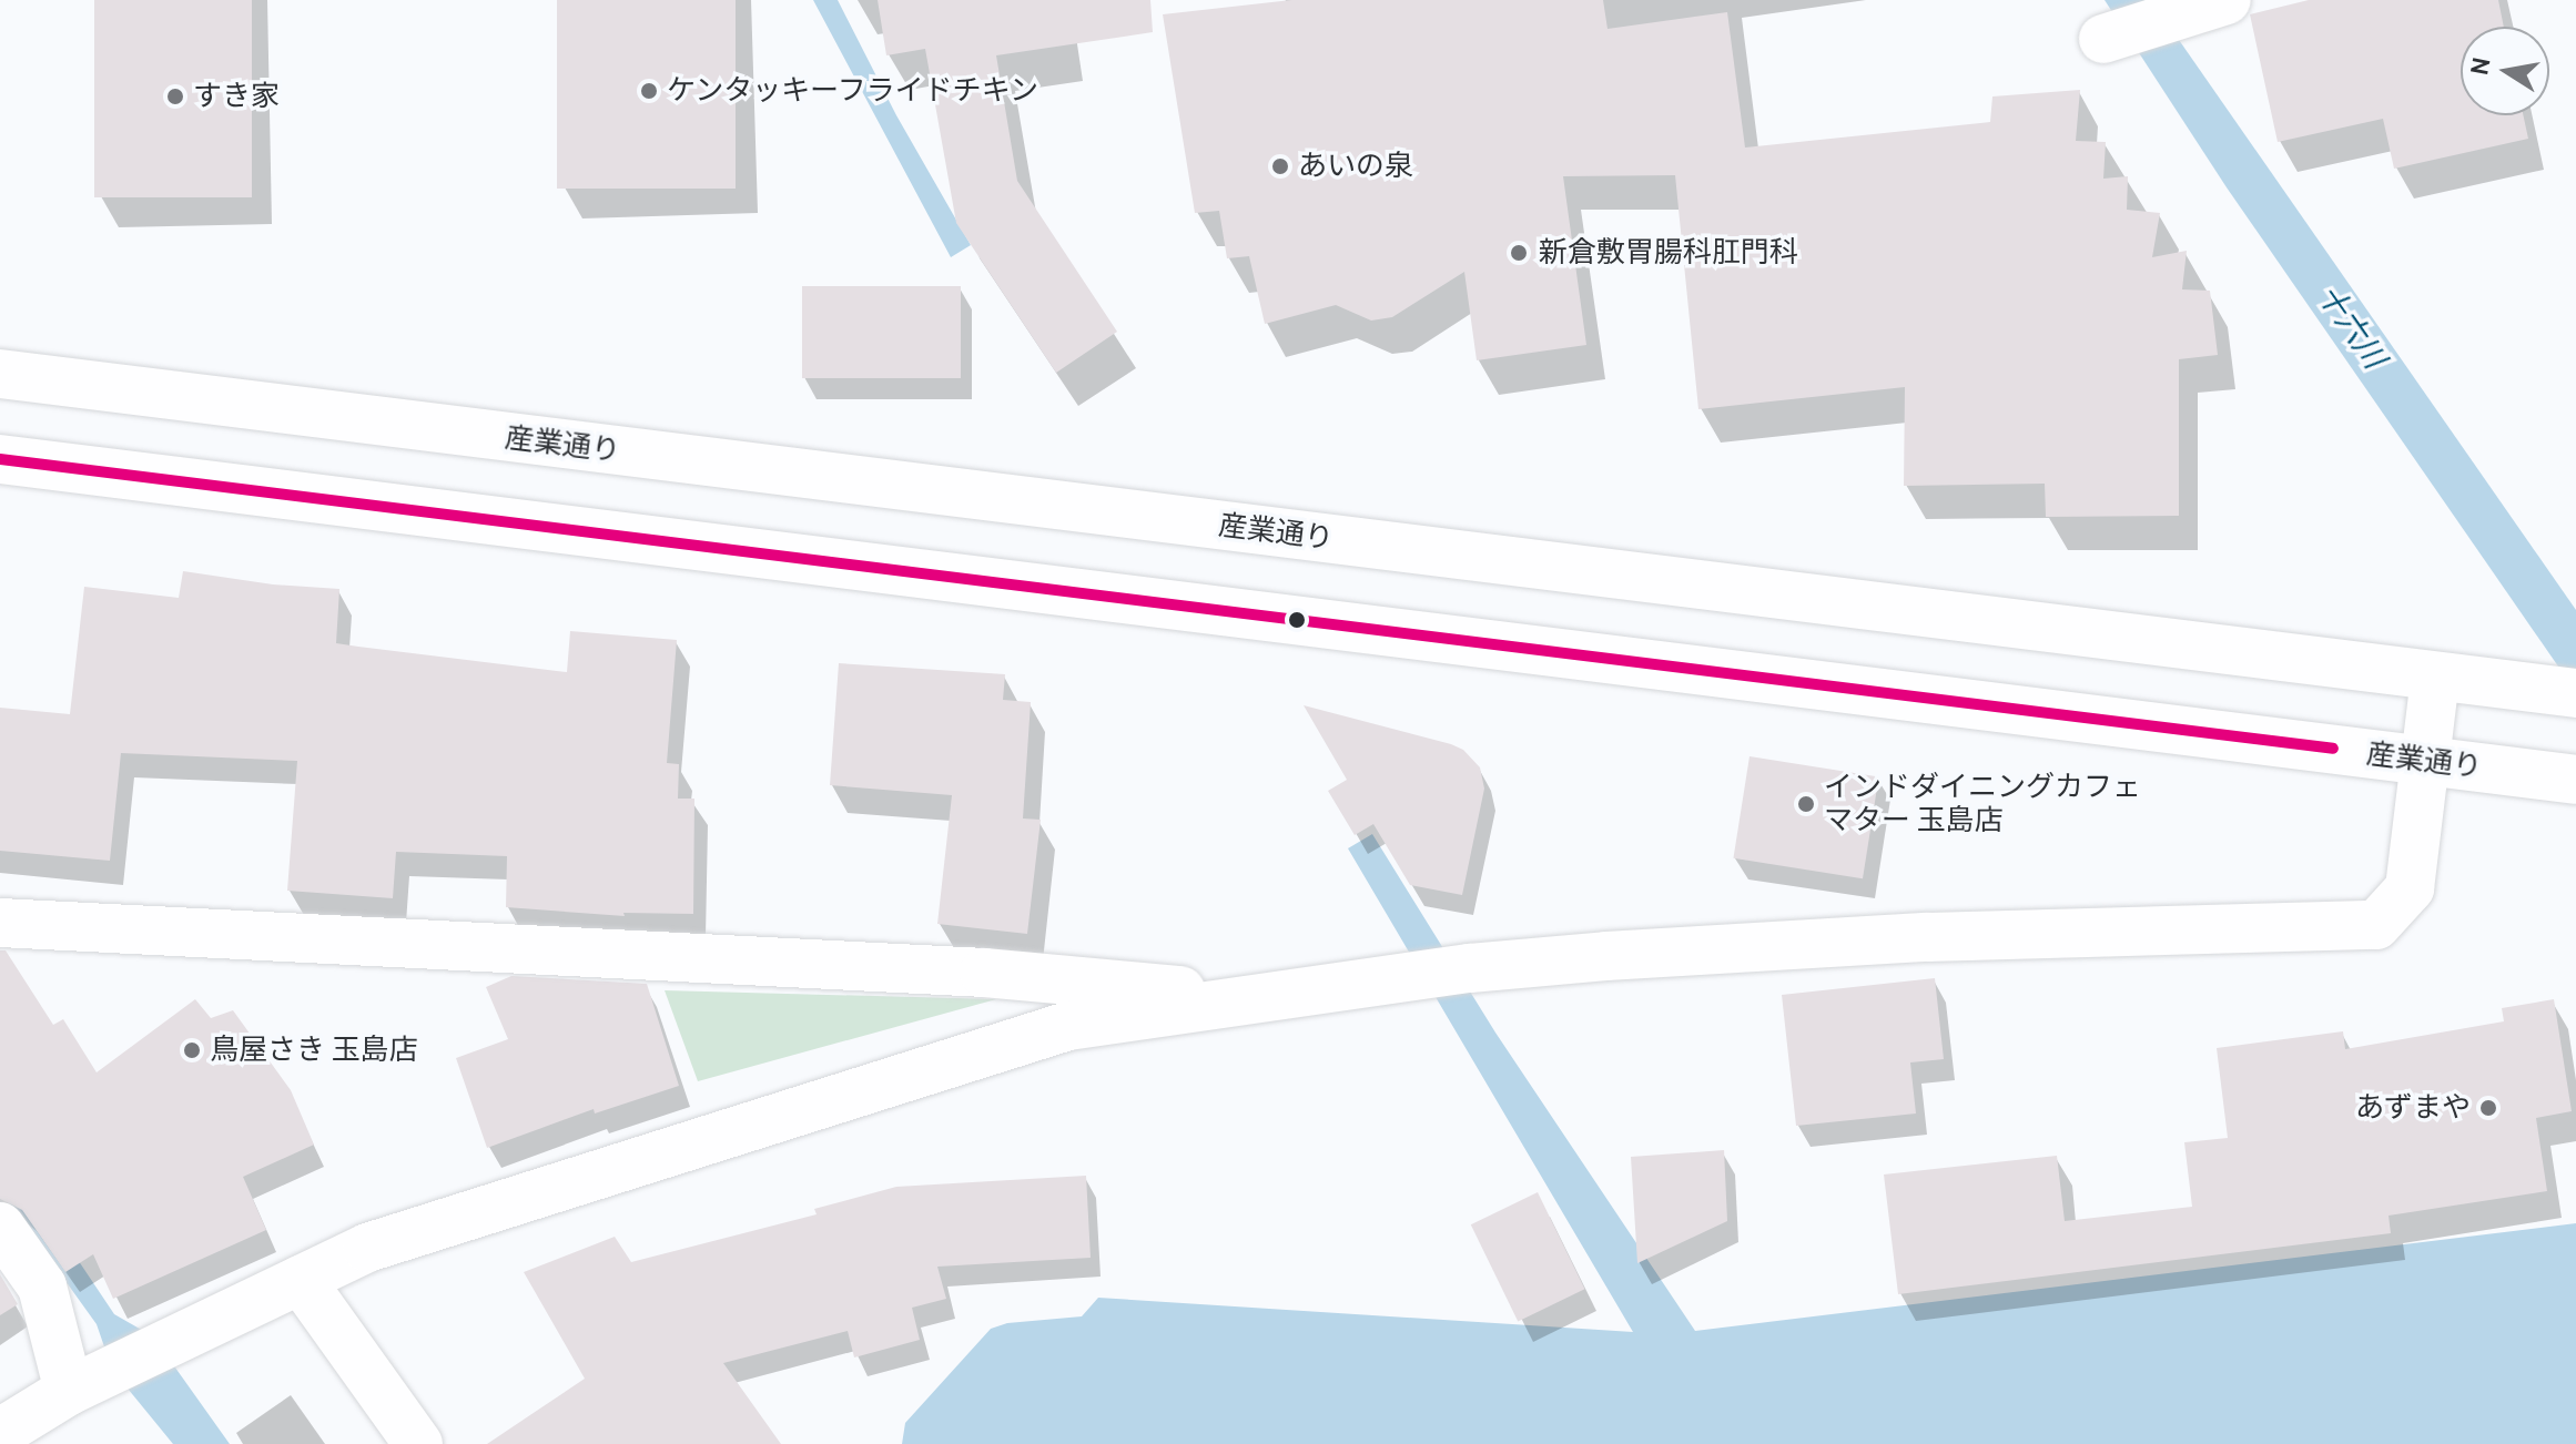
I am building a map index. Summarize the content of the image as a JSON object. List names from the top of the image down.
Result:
{
  "streets": {
    "street": ["産業通り"]
  },
  "water": ["十六川"],
  "places": [
    "ケンタッキーフライドチキン",
    "すき家",
    "あいの泉",
    "新倉敷胃腸科肛門科",
    "インドダイニングカフェ マター 玉島店",
    "鳥屋さき 玉島店",
    "あずまや"
  ],
  "north": "left"
}
